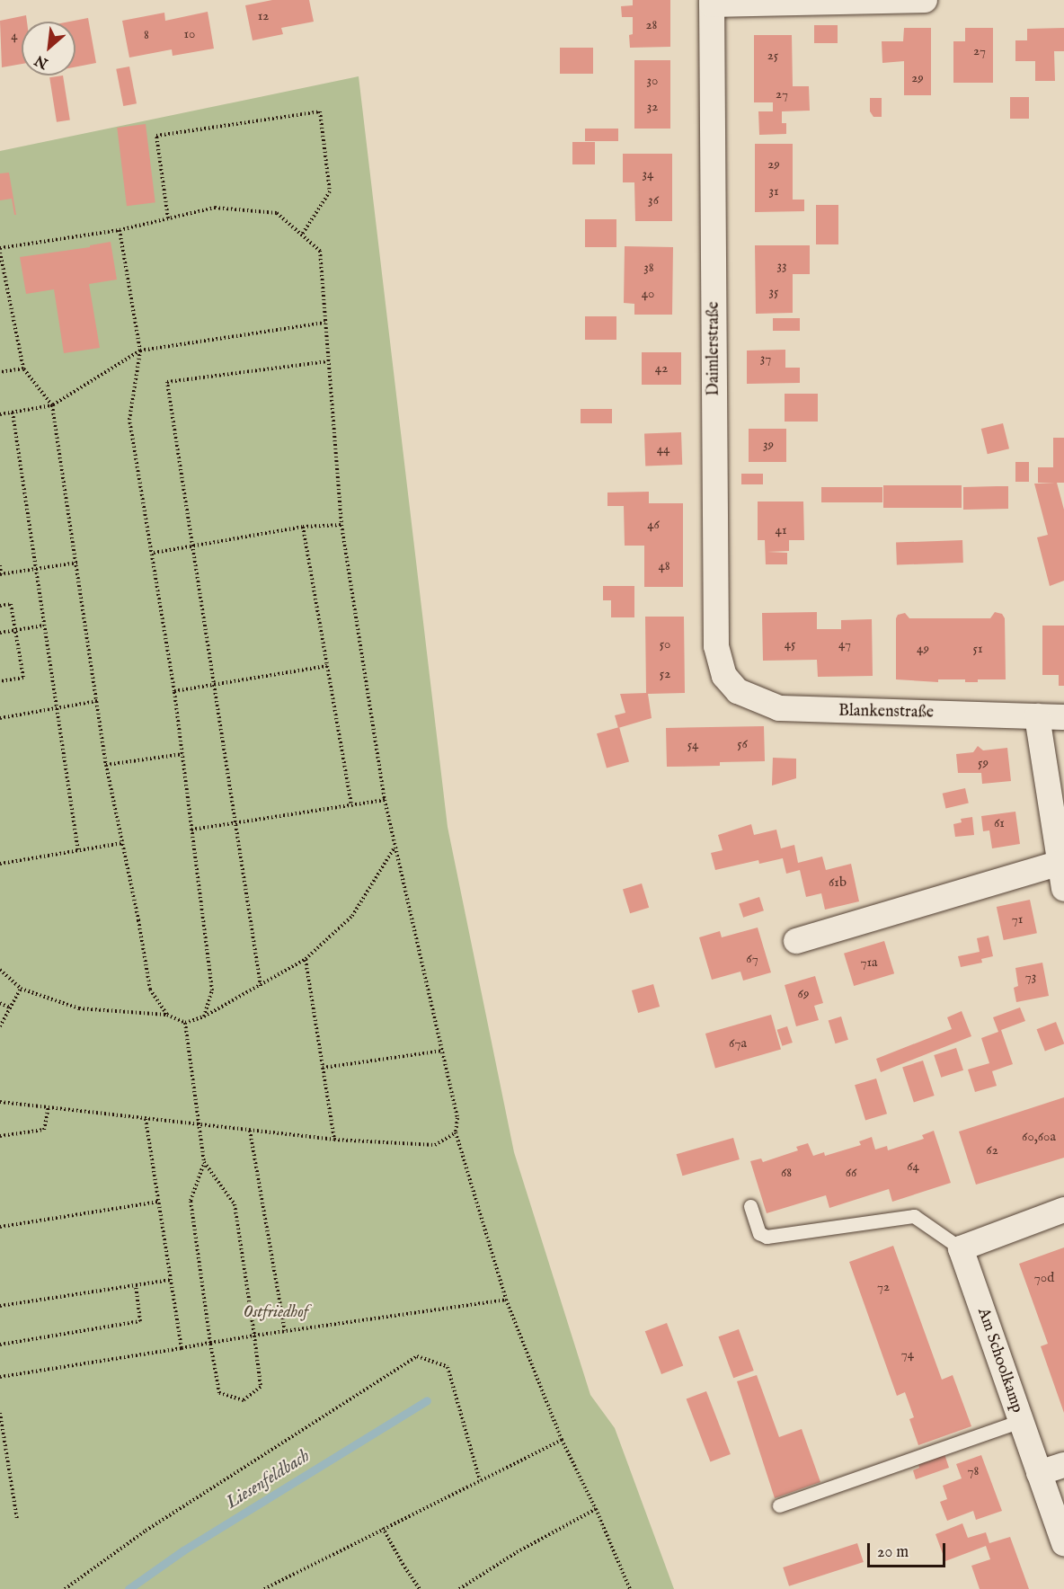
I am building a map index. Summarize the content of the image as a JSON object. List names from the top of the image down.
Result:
{
  "streets": {
    "street": ["Daimlerstraße", "Blankenstraße", "Am Schoolkamp"]
  },
  "crossings": [
    ["Daimlerstraße", "Blankenstraße"]
  ],
  "water": ["Liesenfeldbach"],
  "parks": ["Ostfriedhof"],
  "house_numbers": [
    "12",
    "28",
    "10",
    "8",
    "4",
    "27",
    "25",
    "29",
    "30",
    "27",
    "32",
    "29",
    "34",
    "31",
    "36",
    "33",
    "38",
    "35",
    "40",
    "37",
    "42",
    "39",
    "44",
    "46",
    "41",
    "48",
    "50",
    "45",
    "47",
    "49",
    "51",
    "52",
    "56",
    "54",
    "59",
    "61",
    "61b",
    "71",
    "67",
    "71a",
    "73",
    "69",
    "67a",
    "60,60a",
    "62",
    "64",
    "68",
    "66",
    "70d",
    "72",
    "74",
    "78"
  ],
  "scale_bar": "20 m",
  "north": "bottom left"
}
